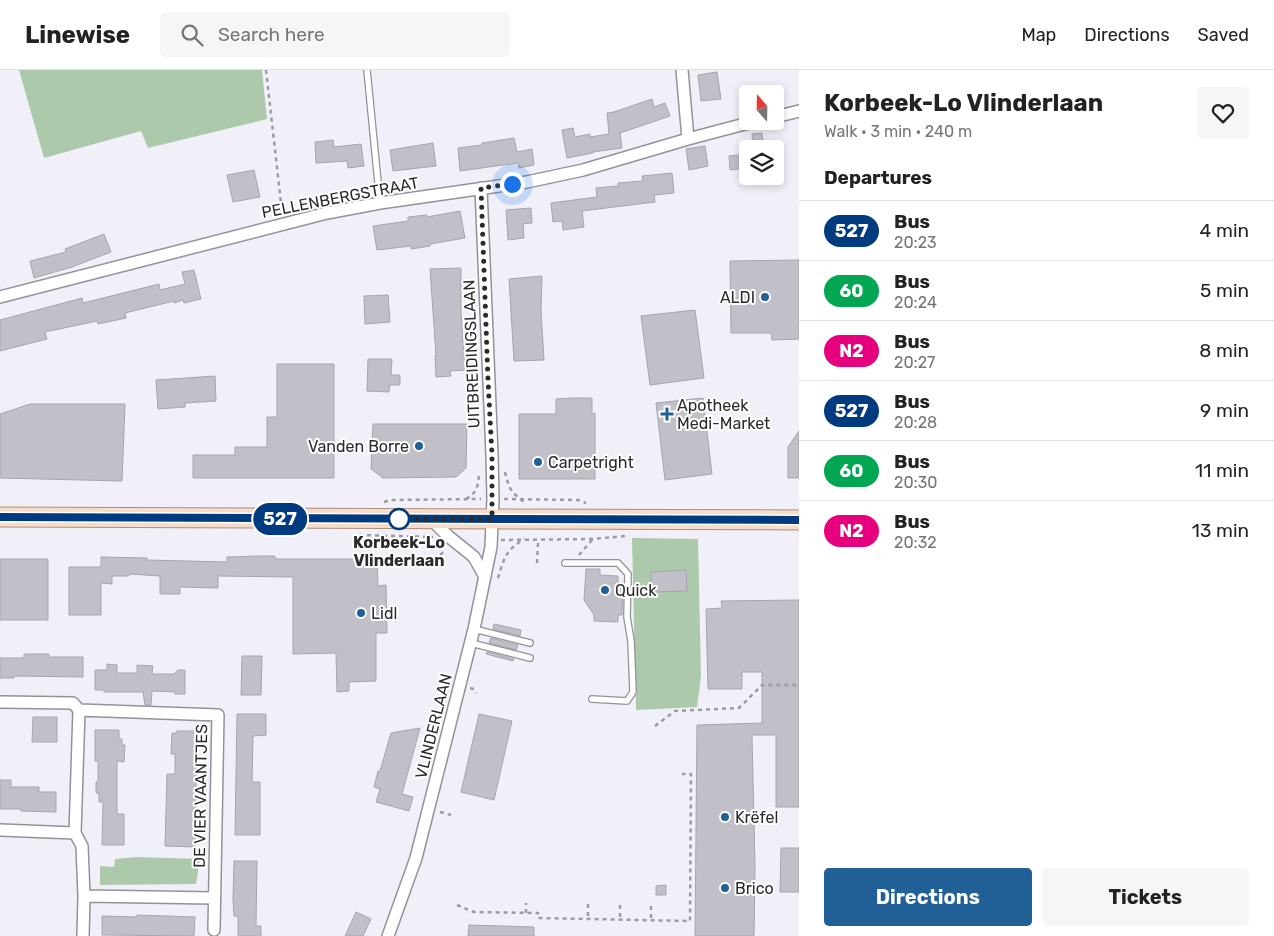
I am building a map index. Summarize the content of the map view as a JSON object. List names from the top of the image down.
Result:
{
  "streets": {
    "street": [
      "PELLENBERGSTRAAT",
      "UITBREIDINGSLAAN",
      "VLINDERLAAN",
      "DE VIER VAANTJES"
    ]
  },
  "crossings": [
    ["PELLENBERGSTRAAT", "UITBREIDINGSLAAN"],
    ["UITBREIDINGSLAAN", "VLINDERLAAN"]
  ],
  "places": {
    "other": [
      "ALDI",
      "Vanden Borre",
      "Carpetright",
      "Korbeek-Lo Vlinderlaan",
      "Quick",
      "Lidl",
      "Krëfel",
      "Brico"
    ],
    "health": ["Apotheek Medi-Market"]
  },
  "lines": ["bus line 527"],
  "north": "top",
  "page": {
    "header": "Linewise",
    "search": "Search here",
    "nav": ["Map", "Directions", "Saved"],
    "on_map": "527",
    "heading": [
      ["Korbeek-Lo Vlinderlaan", "Walk · 3 min · 240 m"],
      "Departures"
    ],
    "list": [
      {
        "mark": "527",
        "name": "Bus",
        "note": "20:23",
        "value": "4 min"
      },
      {
        "mark": "60",
        "name": "Bus",
        "note": "20:24",
        "value": "5 min"
      },
      {
        "mark": "N2",
        "name": "Bus",
        "note": "20:27",
        "value": "8 min"
      },
      {
        "mark": "527",
        "name": "Bus",
        "note": "20:28",
        "value": "9 min"
      },
      {
        "mark": "60",
        "name": "Bus",
        "note": "20:30",
        "value": "11 min"
      },
      {
        "mark": "N2",
        "name": "Bus",
        "note": "20:32",
        "value": "13 min"
      }
    ],
    "buttons": ["Directions", "Tickets"]
  }
}
